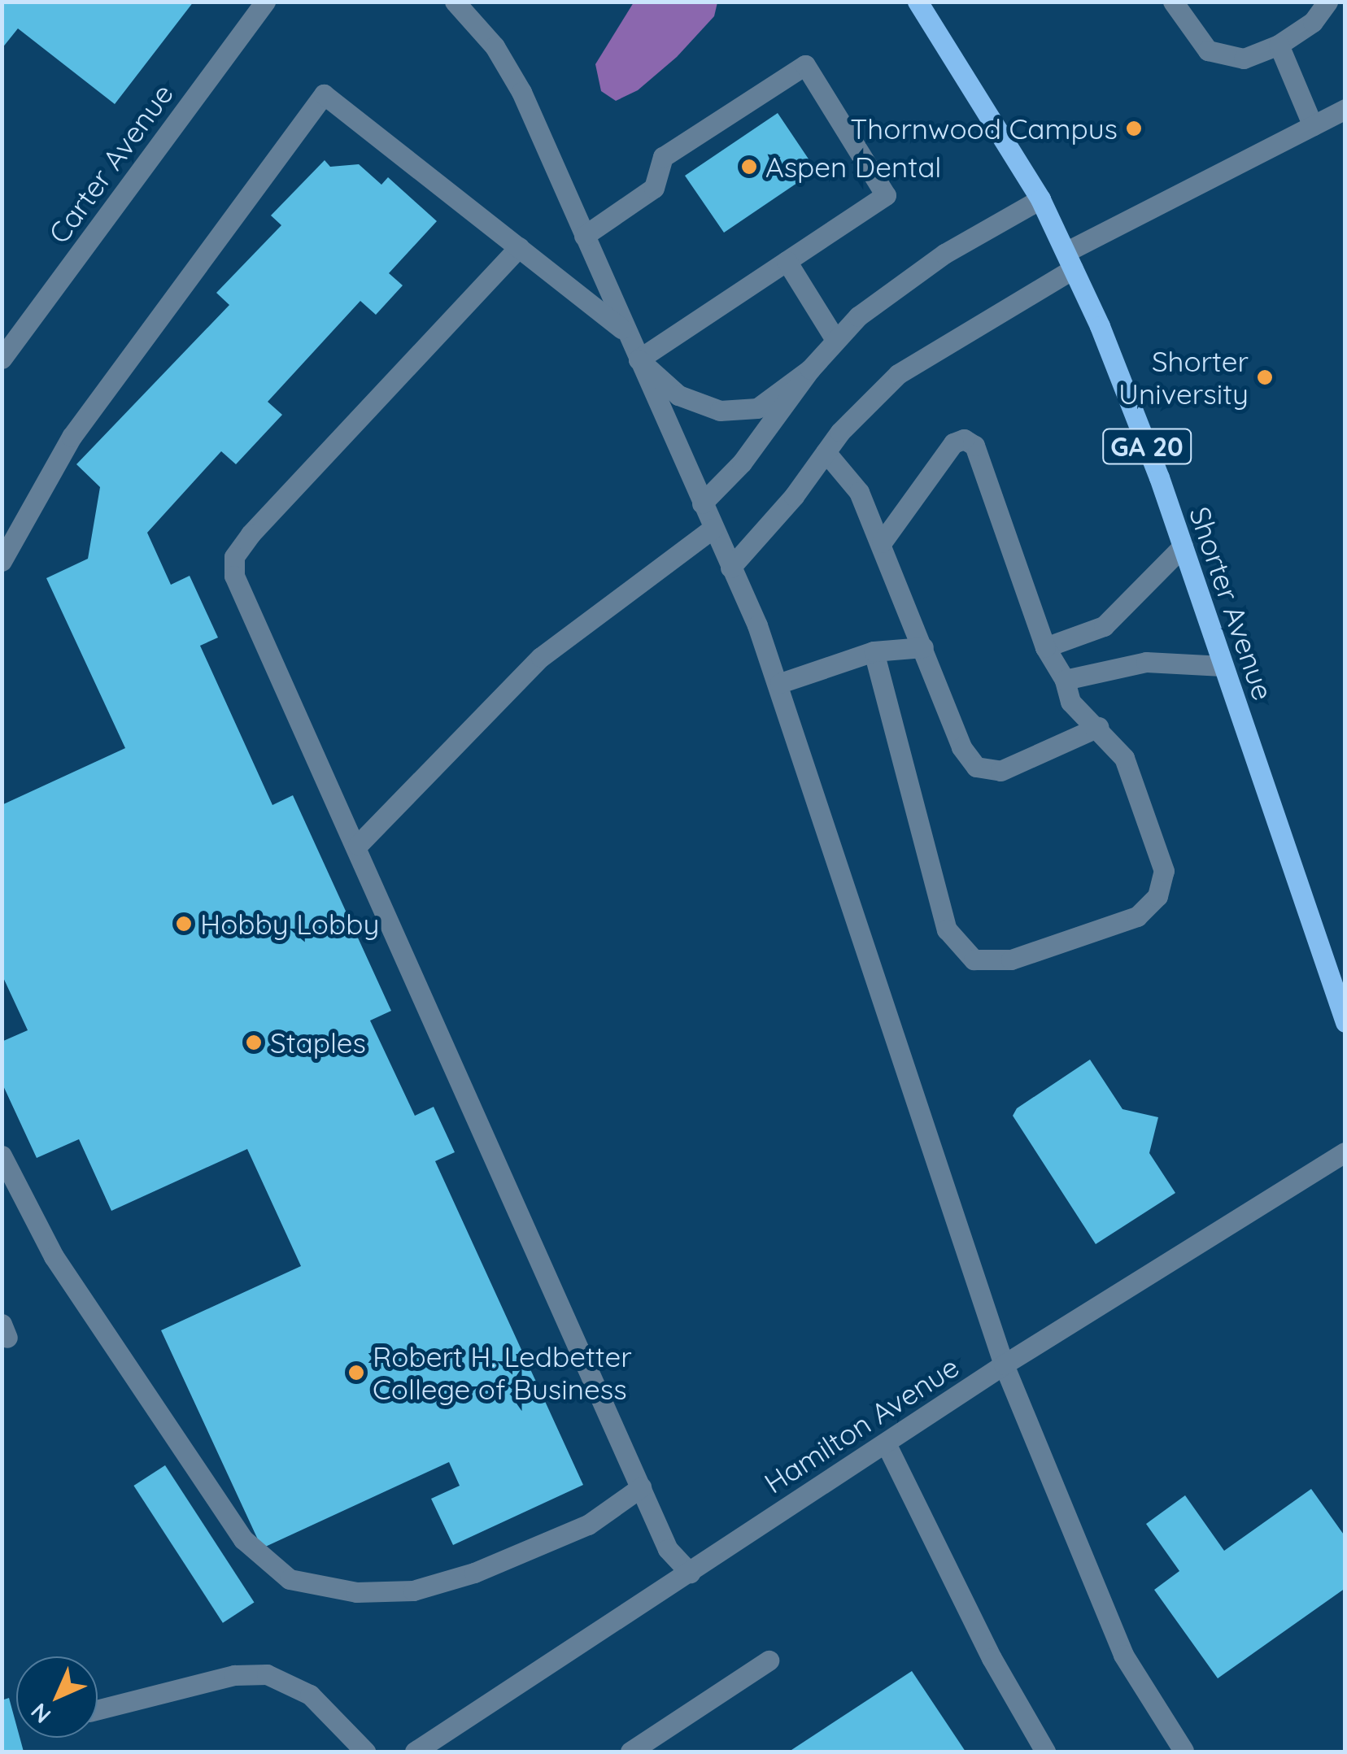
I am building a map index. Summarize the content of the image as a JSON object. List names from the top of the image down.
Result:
{
  "streets": {
    "main road": ["GA 20", "Shorter Avenue"],
    "street": ["Carter Avenue", "Hamilton Avenue"]
  },
  "places": [
    "Thornwood Campus",
    "Aspen Dental",
    "Shorter University",
    "Hobby Lobby",
    "Staples",
    "Robert H. Ledbetter College of Business"
  ],
  "north": "bottom left"
}
